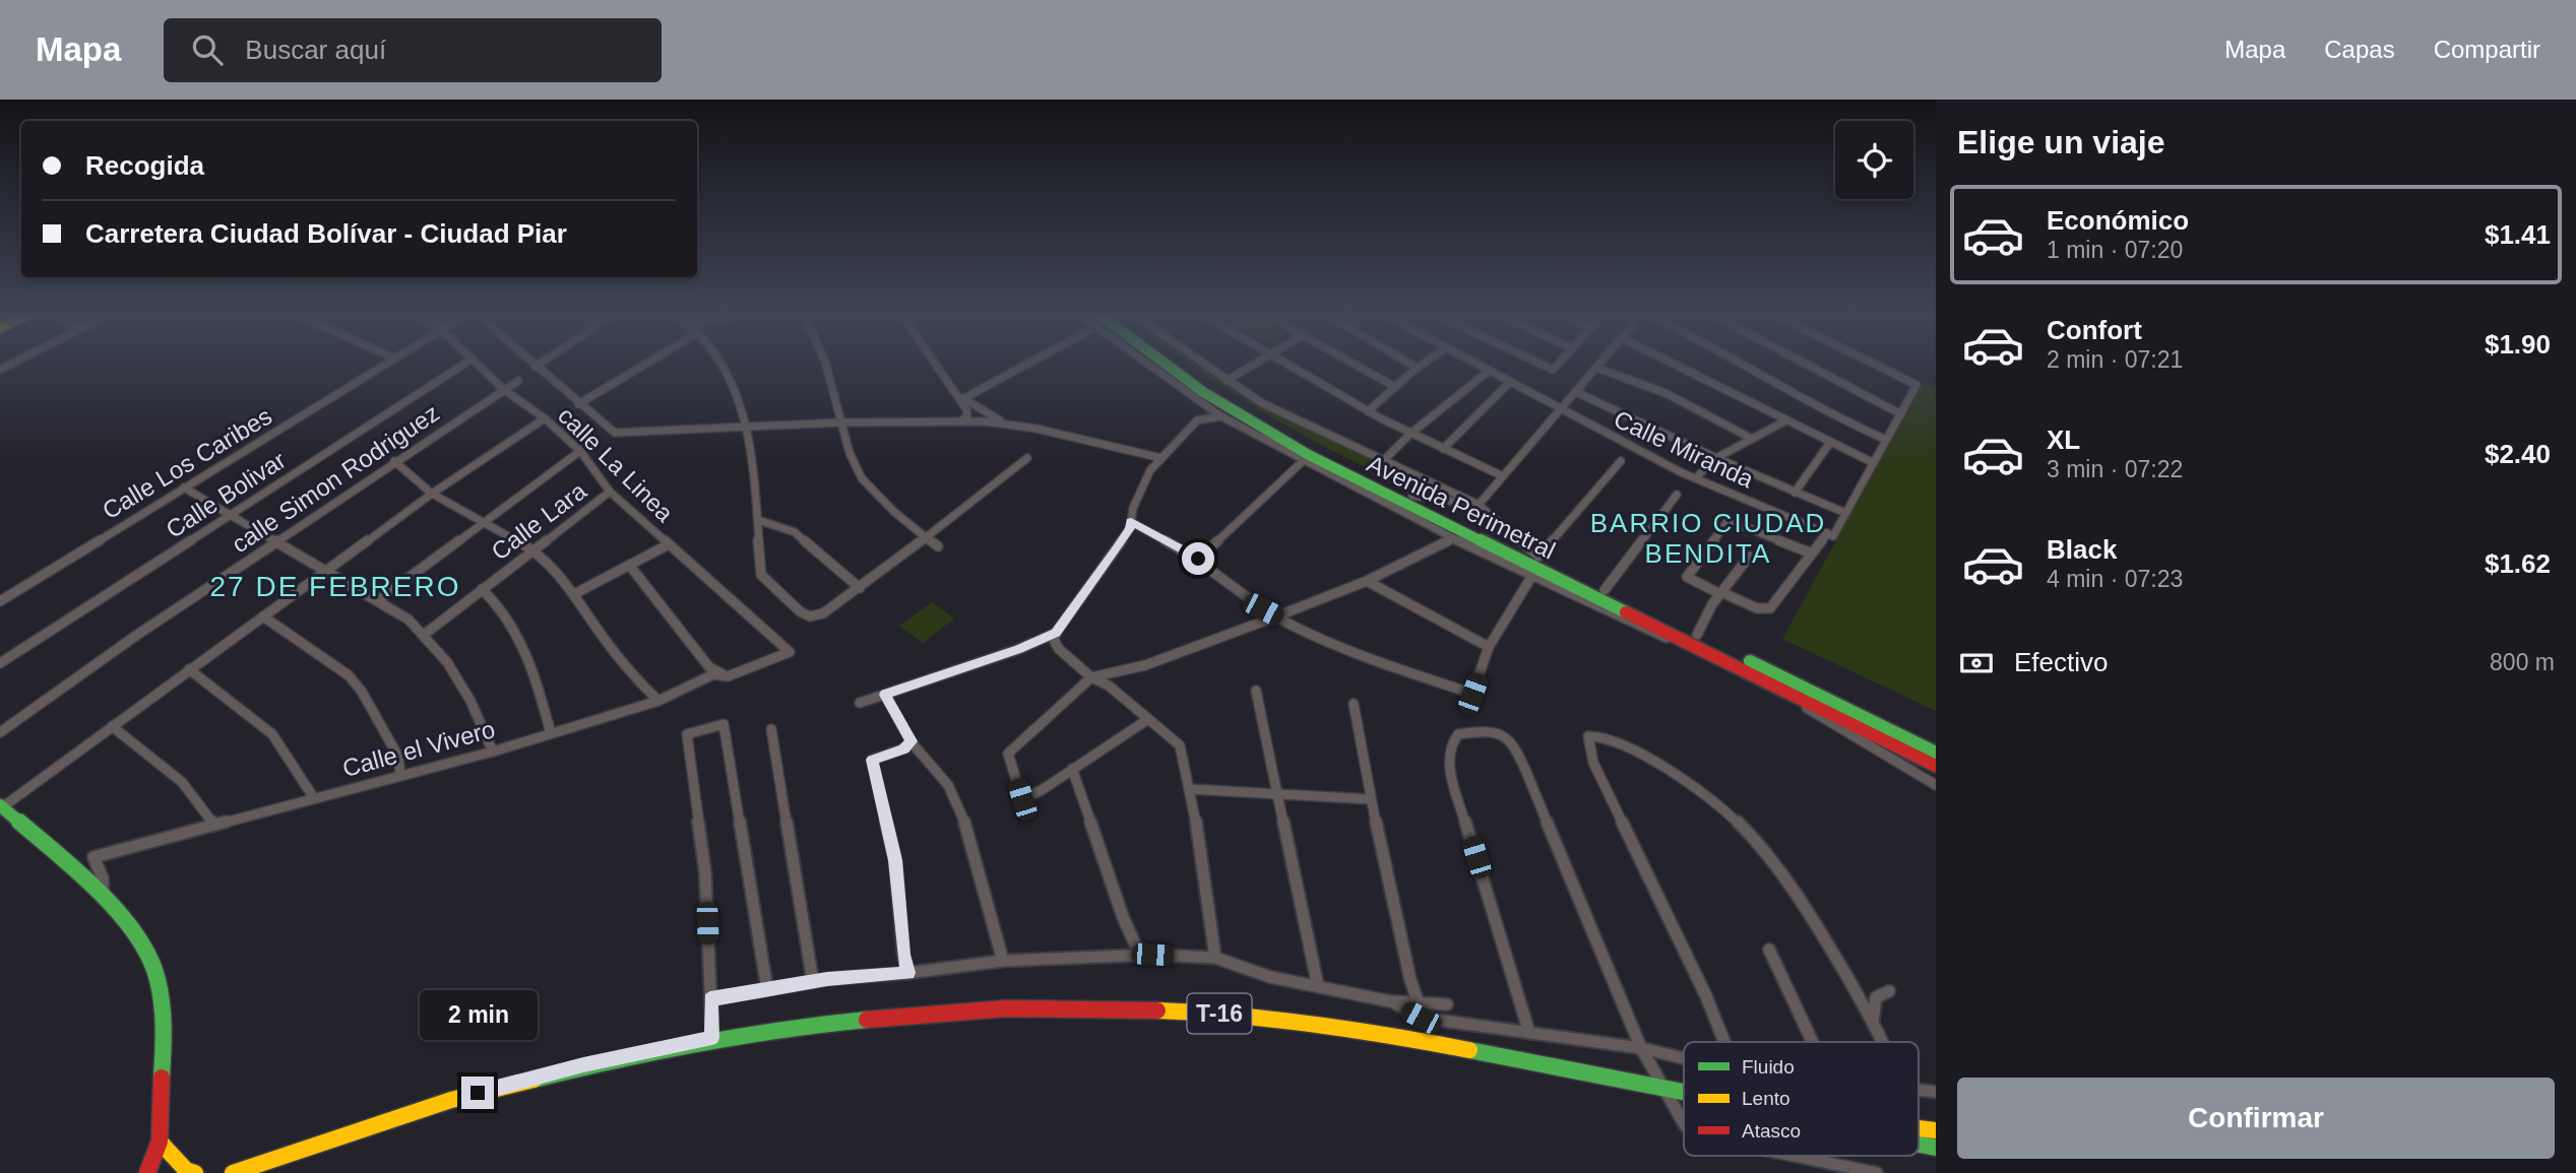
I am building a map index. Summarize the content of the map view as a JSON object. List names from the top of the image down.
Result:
{
  "streets": {
    "main road": ["Avenida Perimetral", "T-16"],
    "street": [
      "Calle Miranda",
      "Calle Los Caribes",
      "calle La Linea",
      "calle Simon Rodriguez",
      "Calle Bolivar",
      "Calle Lara",
      "Calle el Vivero"
    ]
  },
  "crossings": [
    ["calle La Linea", "calle Simon Rodriguez"],
    ["calle La Linea", "Calle Lara"],
    ["calle La Linea", "Calle el Vivero"]
  ],
  "districts": ["BARRIO CIUDAD BENDITA", "27 DE FEBRERO"],
  "legend": ["Fluido", "Lento", "Atasco"],
  "page": {
    "header": "Mapa",
    "search": "Buscar aquí",
    "nav": ["Mapa", "Capas", "Compartir"],
    "heading": "Elige un viaje",
    "banner": ["Recogida", "Carretera Ciudad Bolívar - Ciudad Piar"],
    "list": [
      {
        "name": "Económico",
        "note": "1 min · 07:20",
        "value": "$1.41"
      },
      {
        "name": "Confort",
        "note": "2 min · 07:21",
        "value": "$1.90"
      },
      {
        "name": "XL",
        "note": "3 min · 07:22",
        "value": "$2.40"
      },
      {
        "name": "Black",
        "note": "4 min · 07:23",
        "value": "$1.62"
      }
    ],
    "pay": ["Efectivo", "800 m"],
    "bubble": "2 min",
    "buttons": "Confirmar"
  }
}
